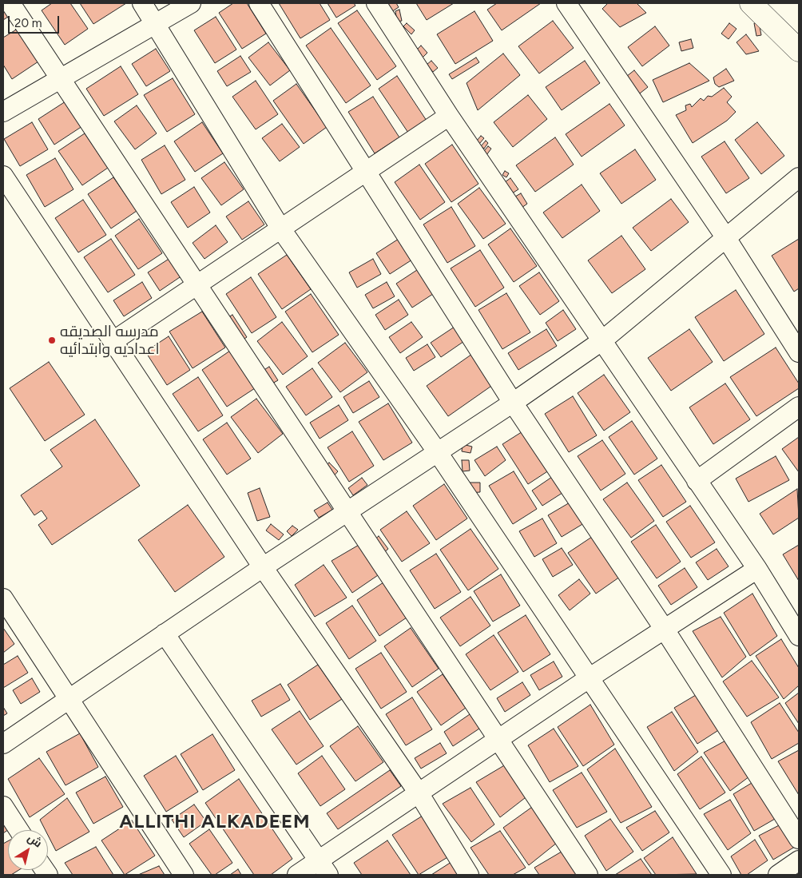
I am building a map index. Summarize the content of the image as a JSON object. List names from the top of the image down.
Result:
{
  "districts": ["ALLITHI ALKADEEM"],
  "places": ["مدرسه الصديقه اعداديه وابتدائيه"],
  "scale_bar": "20 m",
  "north": "top right"
}
